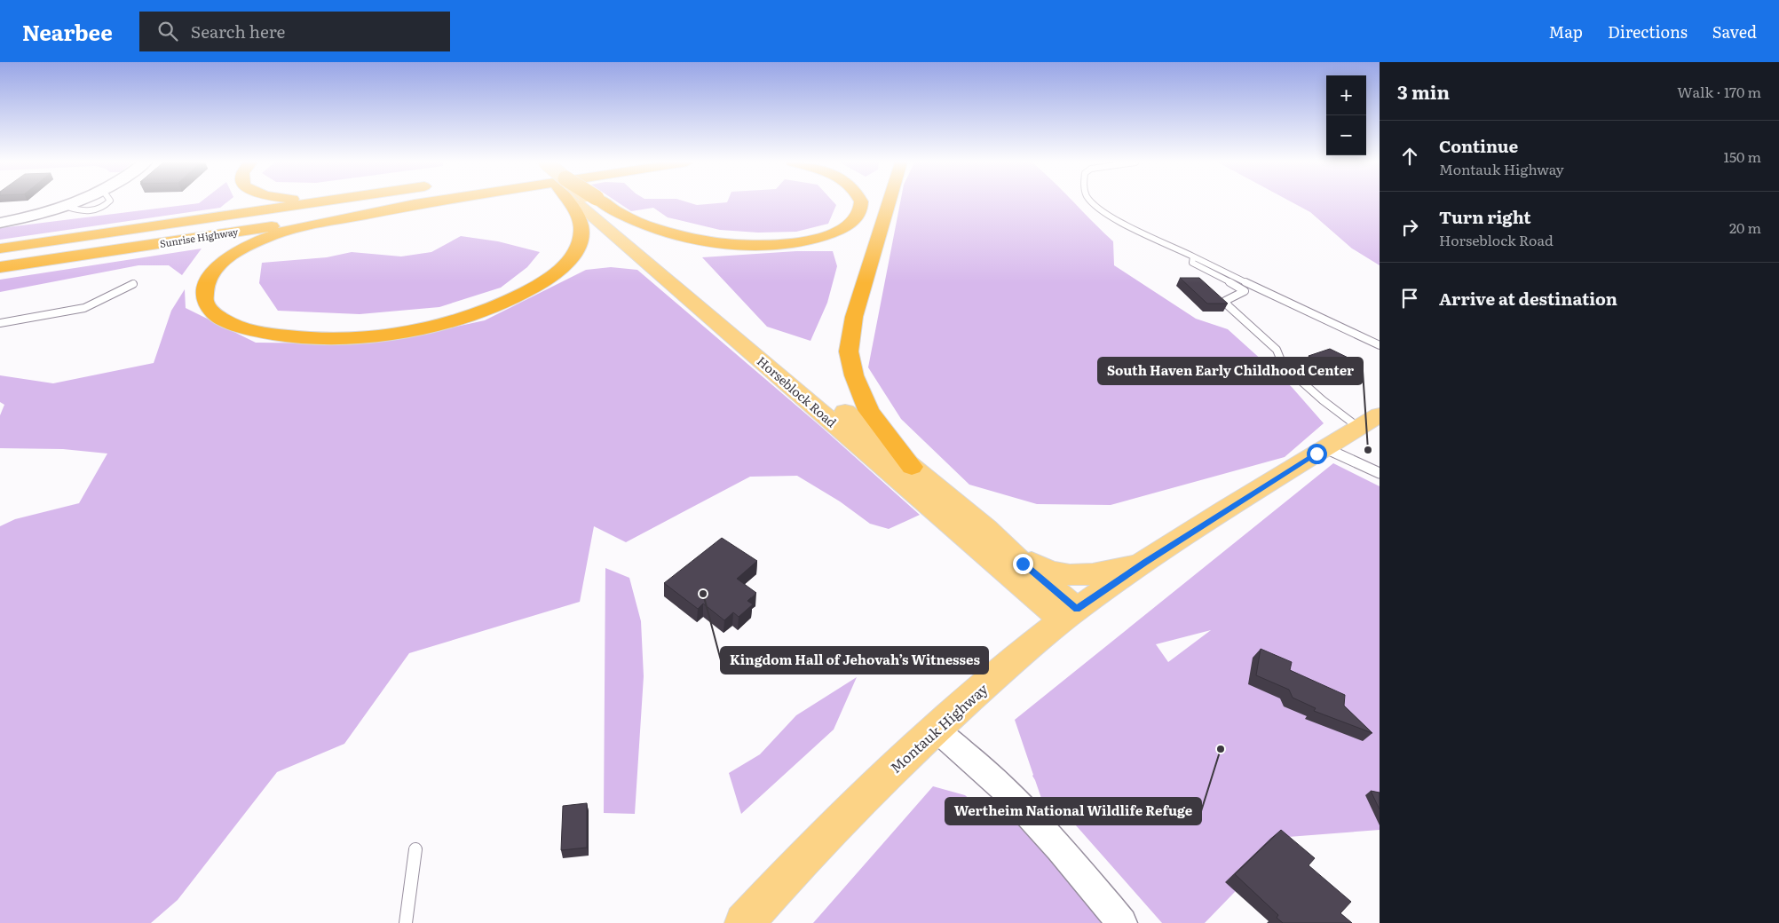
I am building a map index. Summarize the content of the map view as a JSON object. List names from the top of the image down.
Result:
{
  "streets": {
    "highway": ["Sunrise Highway"],
    "main road": ["Horseblock Road", "Montauk Highway"]
  },
  "crossings": [
    ["Horseblock Road", "Montauk Highway"]
  ],
  "places": ["South Haven Early Childhood Center", "Kingdom Hall of Jehovah’s Witnesses", "Wertheim National Wildlife Refuge"],
  "page": {
    "header": "Nearbee",
    "search": "Search here",
    "nav": ["Map", "Directions", "Saved"],
    "heading": ["3 min", "Walk · 170 m"],
    "map_buttons": ["+", "−"],
    "list": [
      ["Continue", "Montauk Highway", "150 m"],
      ["Turn right", "Horseblock Road", "20 m"],
      "Arrive at destination"
    ]
  }
}
